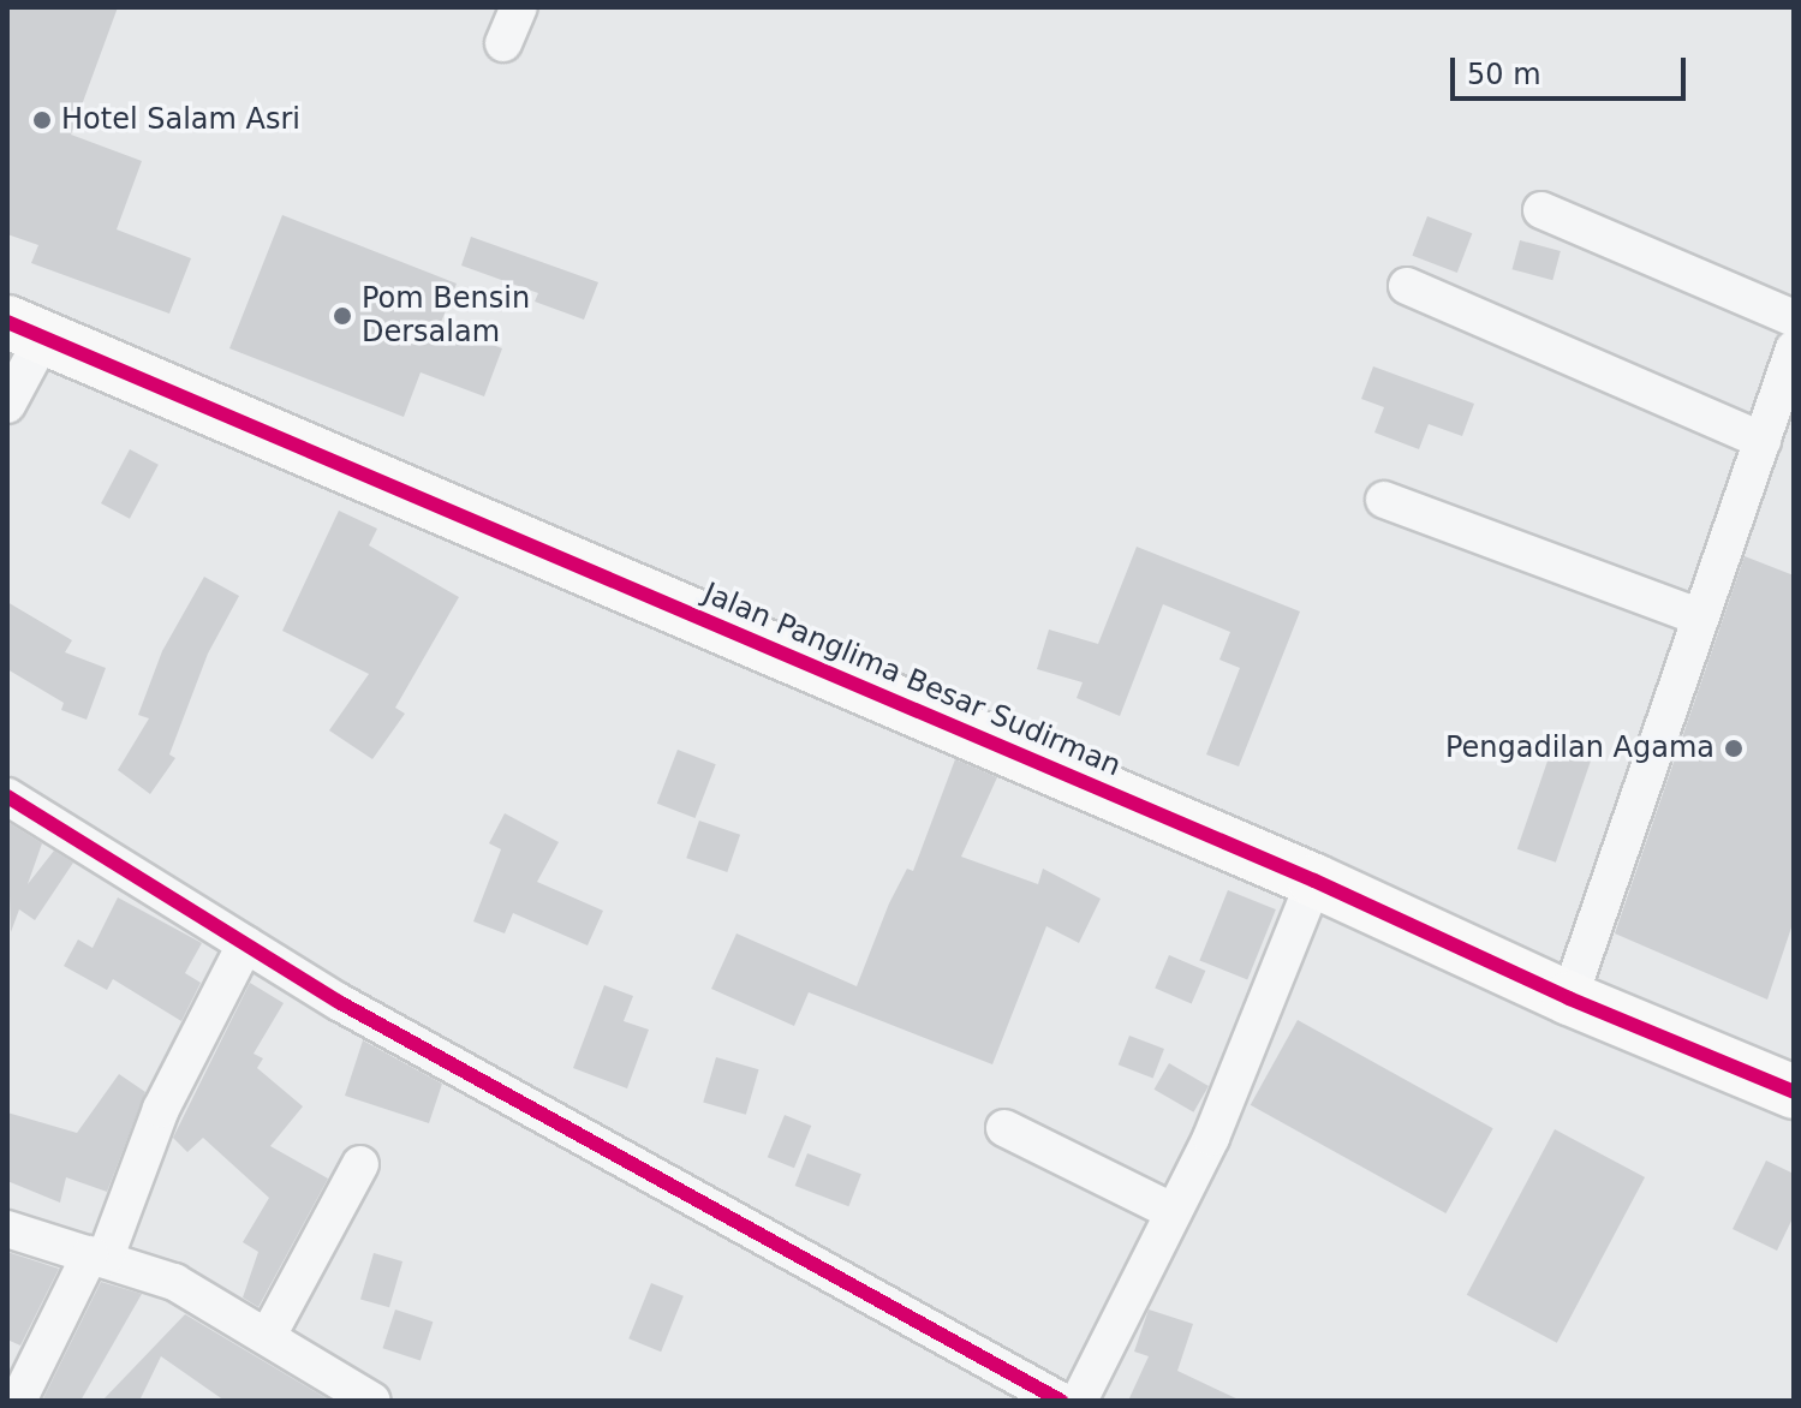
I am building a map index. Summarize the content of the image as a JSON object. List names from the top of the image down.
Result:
{
  "streets": {
    "main road": ["Jalan Panglima Besar Sudirman"]
  },
  "places": ["Hotel Salam Asri", "Pom Bensin Dersalam", "Pengadilan Agama"],
  "scale_bar": "50 m"
}
